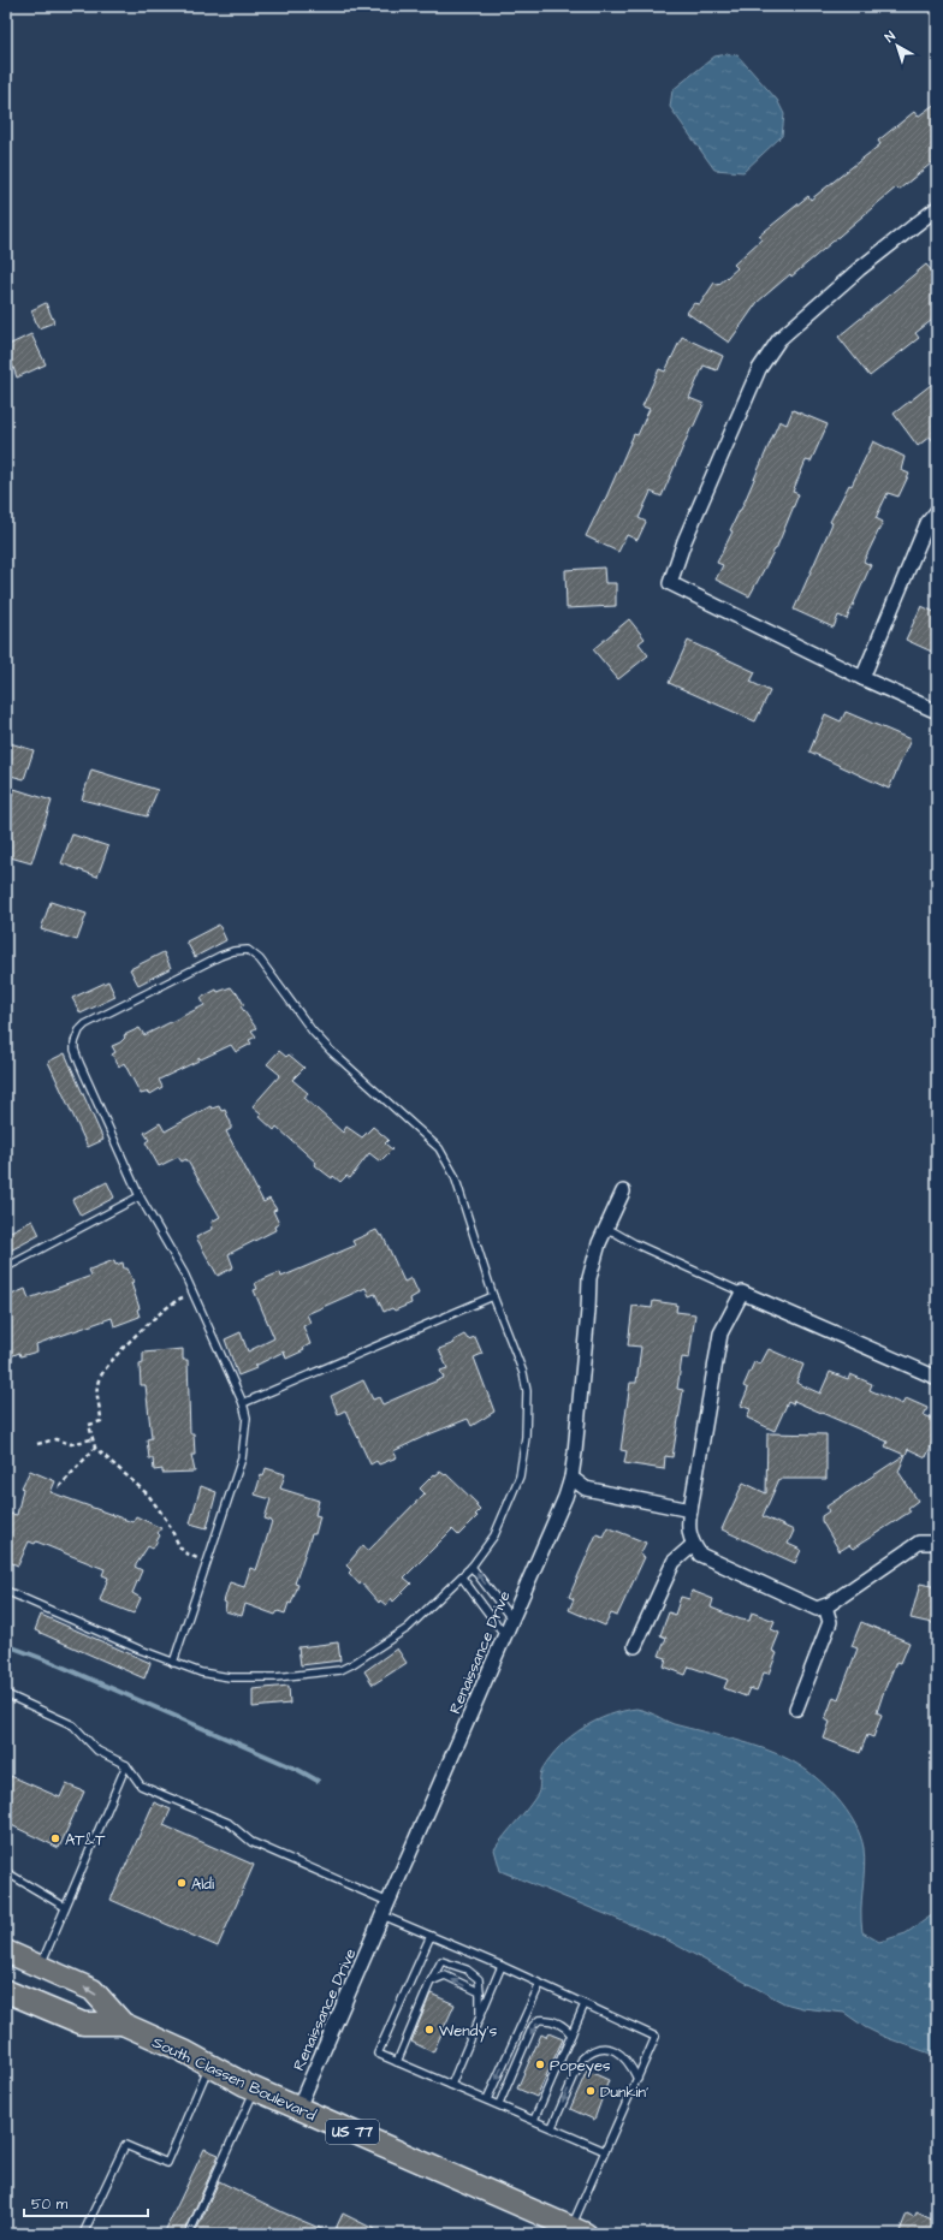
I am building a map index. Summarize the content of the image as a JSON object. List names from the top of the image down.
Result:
{
  "streets": {
    "main road": ["South Classen Boulevard", "US 77"],
    "street": ["Renaissance Drive"]
  },
  "crossings": [
    ["Renaissance Drive", "South Classen Boulevard"]
  ],
  "places": [
    "AT&T",
    "Aldi",
    "Wendy's",
    "Popeyes",
    "Dunkin'"
  ],
  "scale_bar": "50 m",
  "north": "top left"
}
